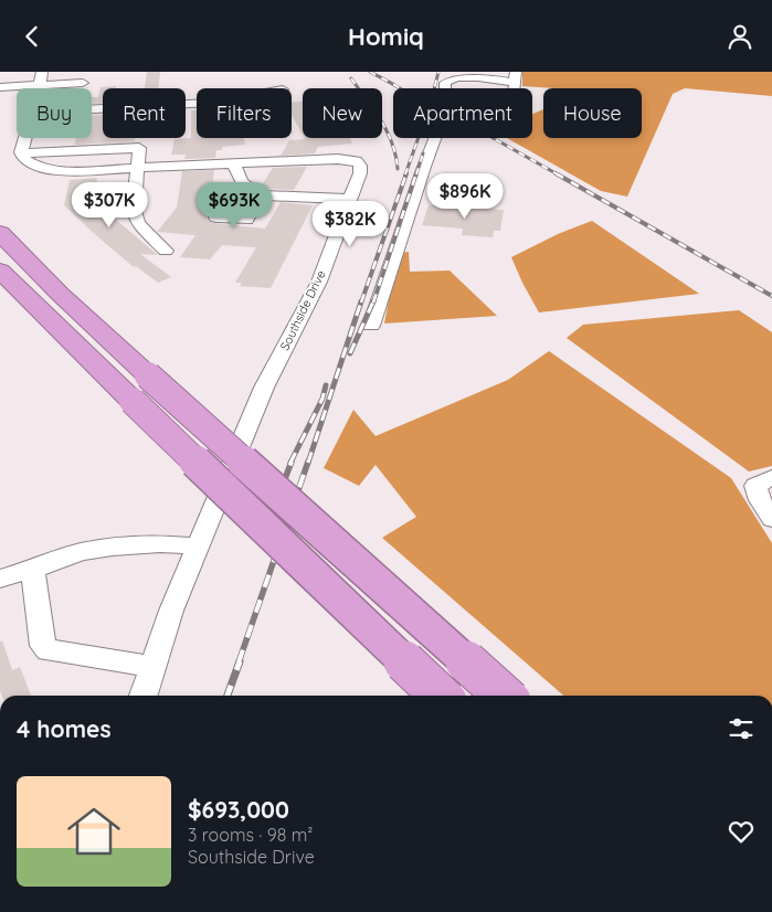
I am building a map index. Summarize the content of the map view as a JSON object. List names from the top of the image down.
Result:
{
  "streets": {
    "street": ["Southside Drive"]
  },
  "page": {
    "header": "Homiq",
    "chip": [
      "Buy",
      "Rent",
      "Filters",
      "New",
      "Apartment",
      "House"
    ],
    "price": [
      "$896K",
      "$307K",
      "$693K",
      "$382K"
    ],
    "heading": "4 homes",
    "list": [
      {
        "name": "$693,000",
        "note": "3 rooms · 98 m² · Southside Drive"
      }
    ]
  }
}
